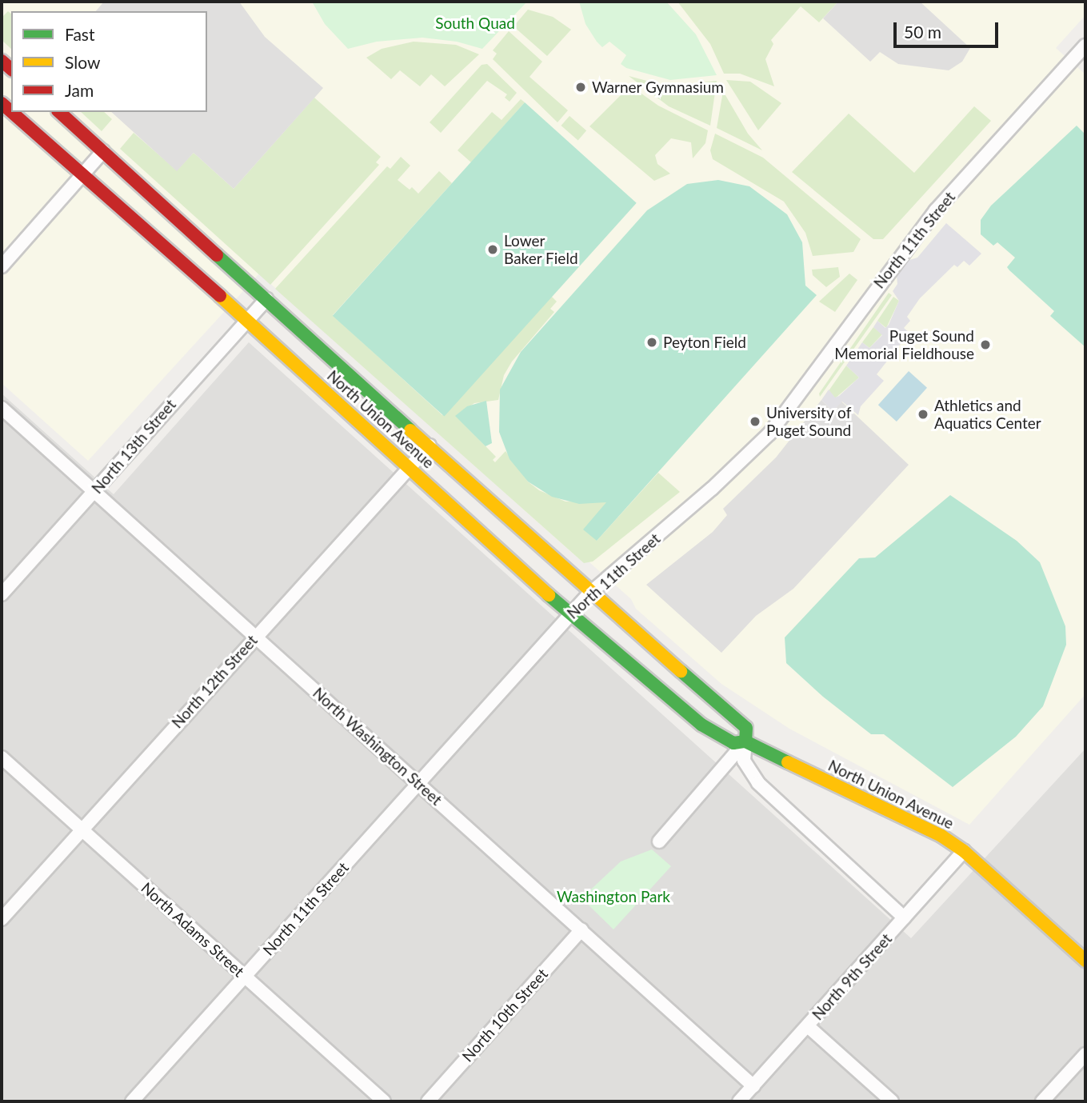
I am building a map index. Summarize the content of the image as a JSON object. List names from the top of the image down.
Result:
{
  "streets": {
    "street": [
      "North 11th Street",
      "North Union Avenue",
      "North 13th Street",
      "North 12th Street",
      "North Washington Street",
      "North Adams Street",
      "North 9th Street",
      "North 10th Street"
    ]
  },
  "crossings": [
    ["North 11th Street", "North Union Avenue"],
    ["North 11th Street", "North Washington Street"],
    ["North 11th Street", "North Adams Street"],
    ["North Union Avenue", "North 13th Street"],
    ["North Union Avenue", "North 12th Street"],
    ["North Union Avenue", "North 9th Street"],
    ["North 13th Street", "North Washington Street"],
    ["North 12th Street", "North Washington Street"],
    ["North 12th Street", "North Adams Street"],
    ["North Washington Street", "North 9th Street"],
    ["North Washington Street", "North 10th Street"]
  ],
  "parks": ["South Quad", "Washington Park"],
  "places": [
    "Warner Gymnasium",
    "Lower Baker Field",
    "Peyton Field",
    "Puget Sound Memorial Fieldhouse",
    "Athletics and Aquatics Center",
    "University of Puget Sound"
  ],
  "legend": ["Fast", "Slow", "Jam"],
  "scale_bar": "50 m"
}
